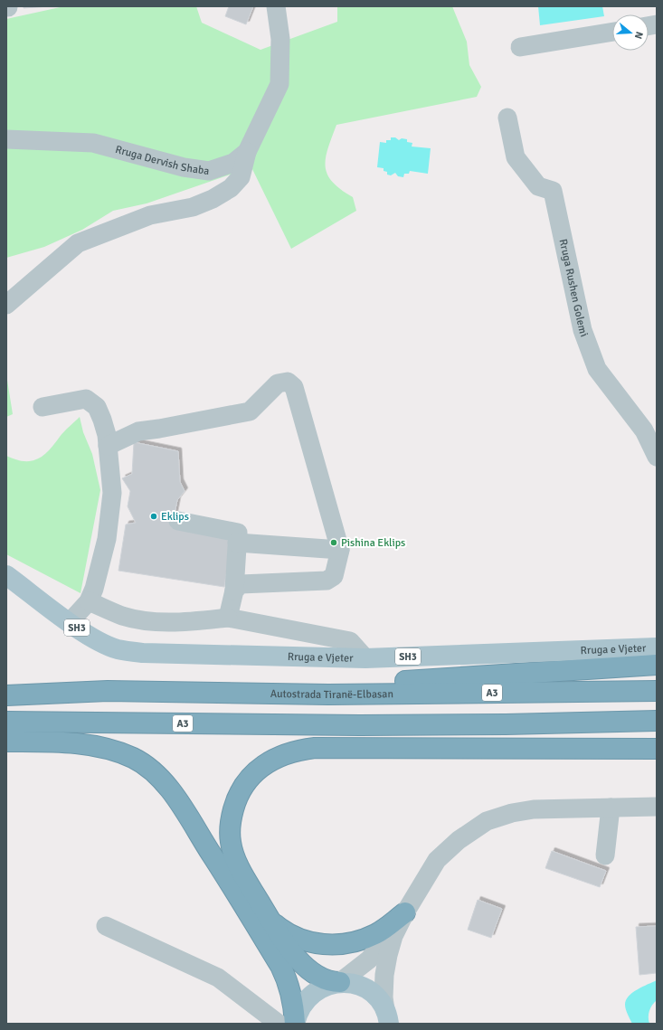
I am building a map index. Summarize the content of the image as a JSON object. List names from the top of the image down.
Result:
{
  "streets": {
    "highway": ["A3", "Autostrada Tiranë-Elbasan"],
    "main road": ["SH3", "Rruga e Vjeter"],
    "street": ["Rruga Dervish Shaba", "Rruga Rushen Golemi"]
  },
  "places": ["Eklips", "Pishina Eklips"],
  "north": "right"
}
